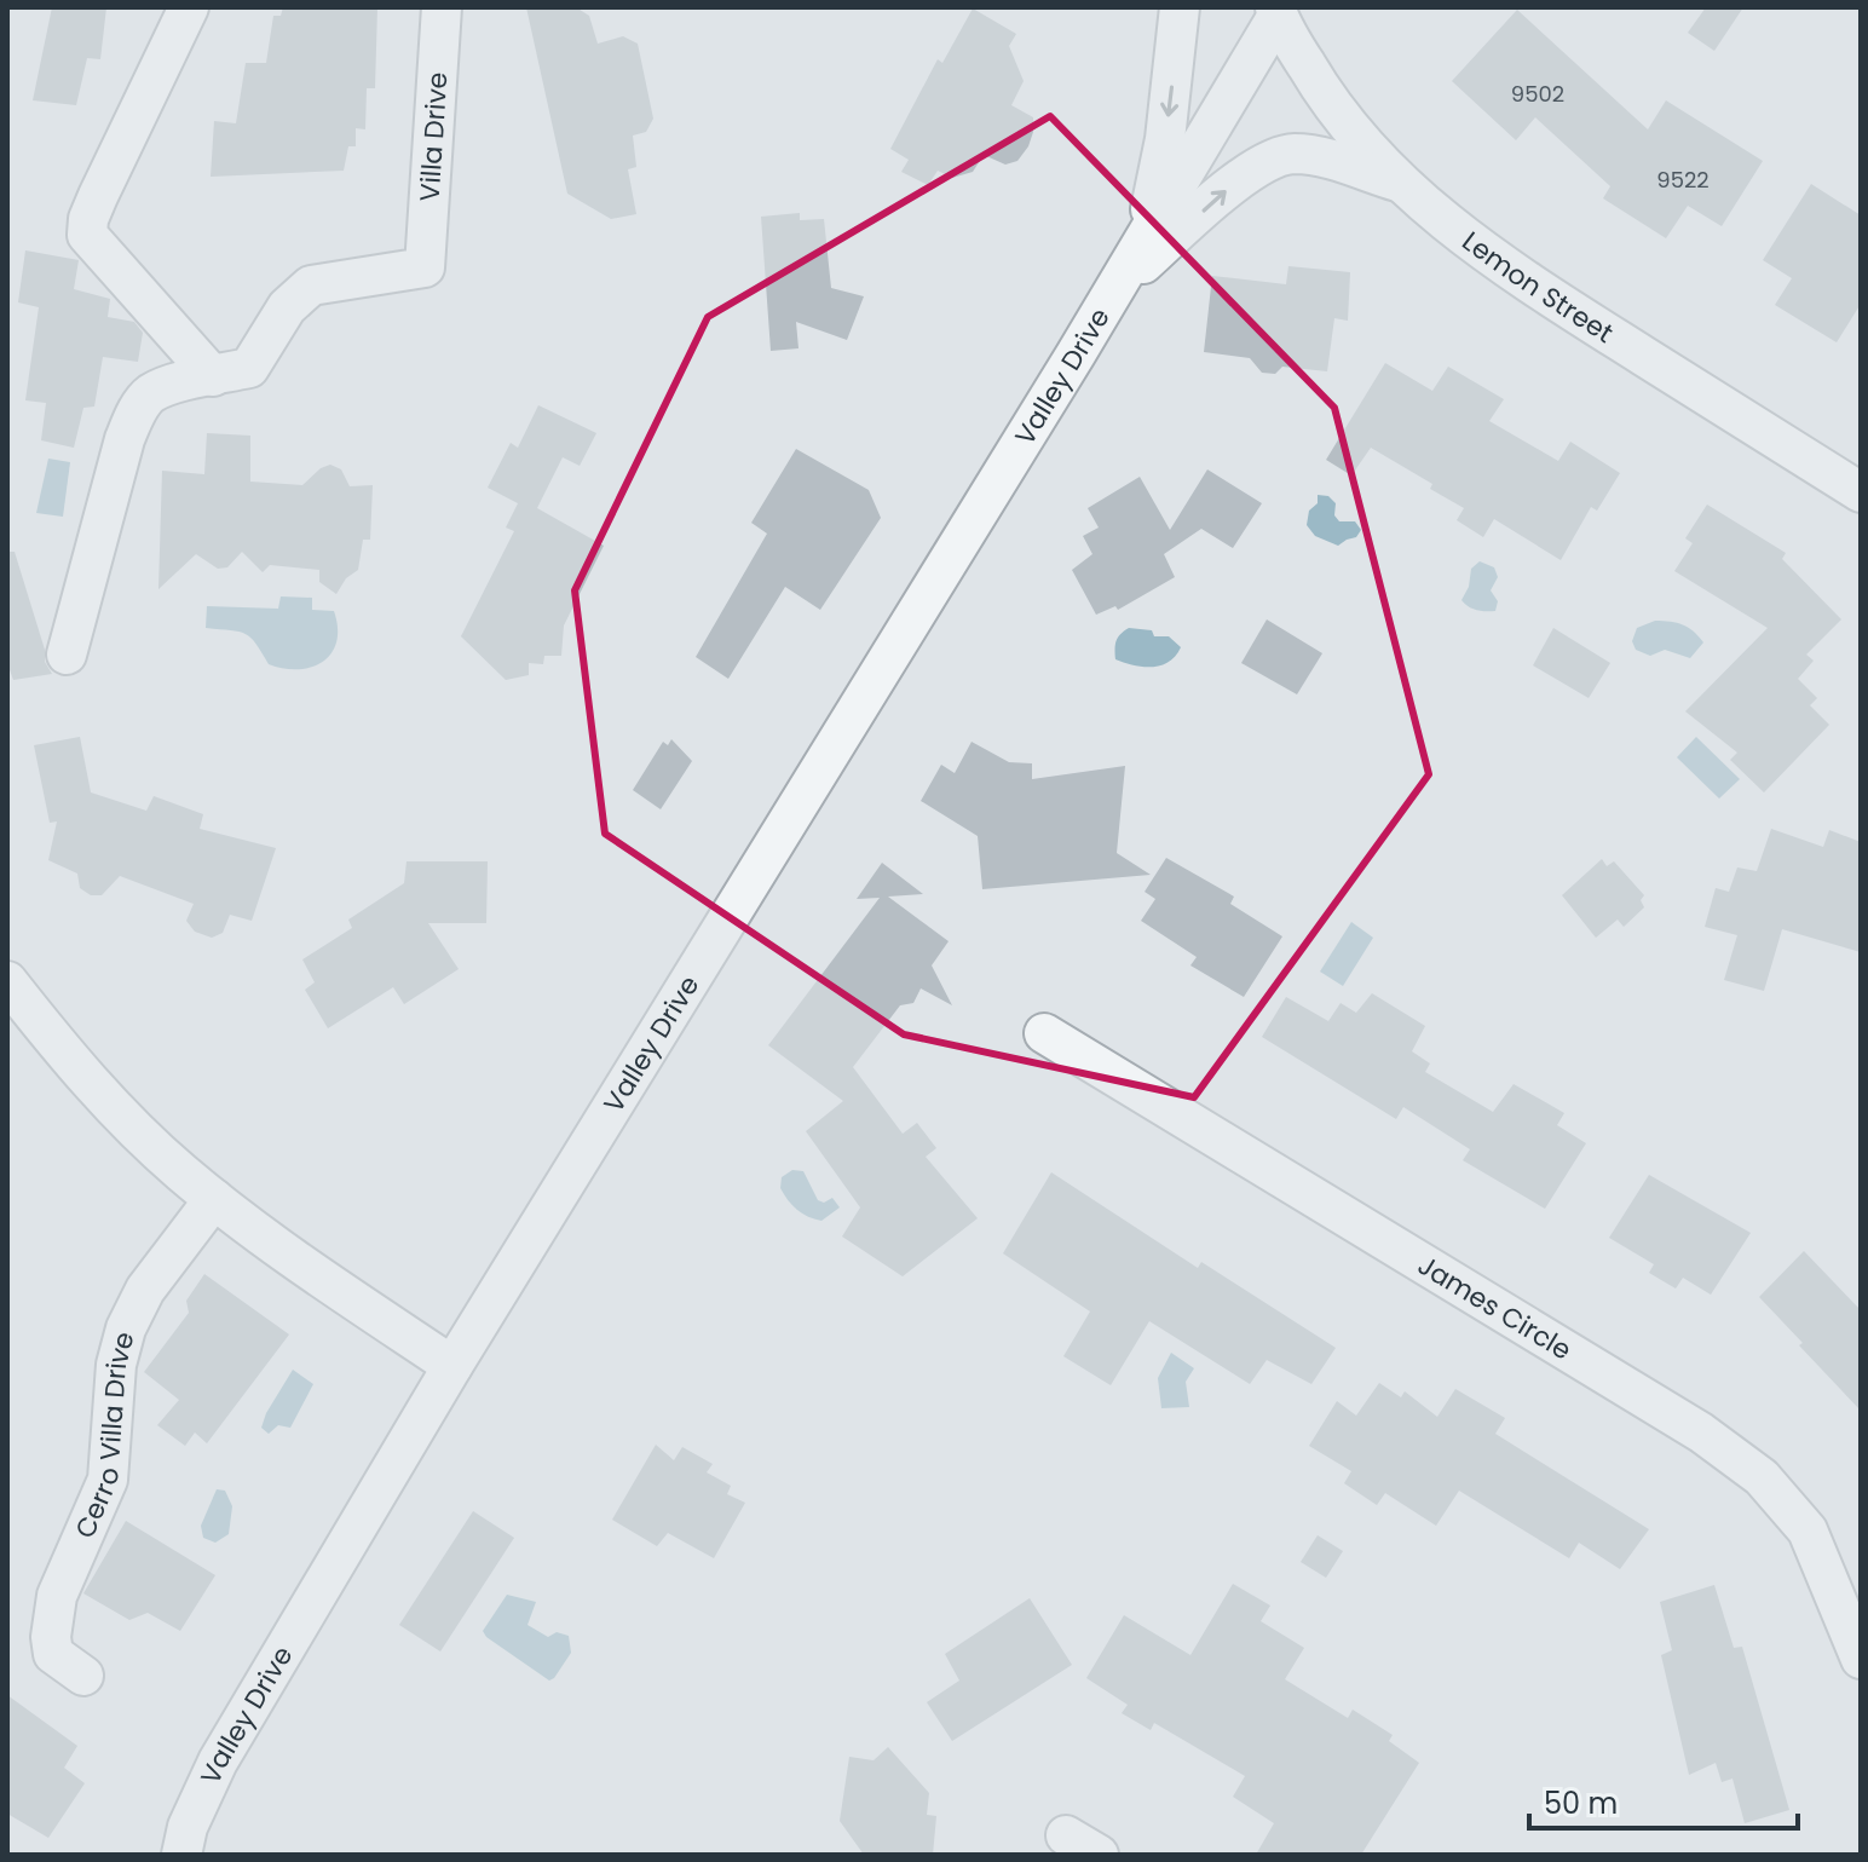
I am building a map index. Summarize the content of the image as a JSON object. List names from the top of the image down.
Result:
{
  "streets": {
    "street": [
      "Villa Drive",
      "Lemon Street",
      "Valley Drive",
      "James Circle",
      "Cerro Villa Drive"
    ]
  },
  "crossings": [
    ["Lemon Street", "Valley Drive"]
  ],
  "house_numbers": ["9502", "9522"],
  "scale_bar": "50 m"
}
